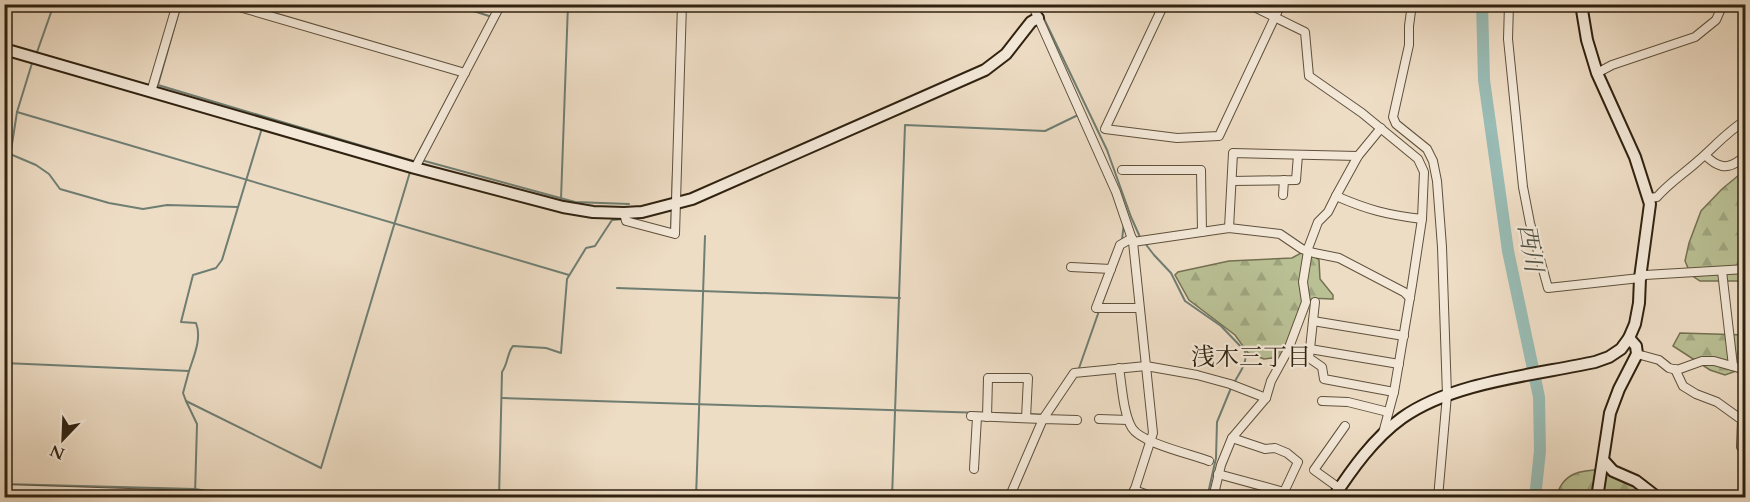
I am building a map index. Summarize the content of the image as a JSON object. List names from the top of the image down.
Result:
{
  "districts": ["浅木三丁目"],
  "water": ["西川"],
  "north": "bottom left"
}
